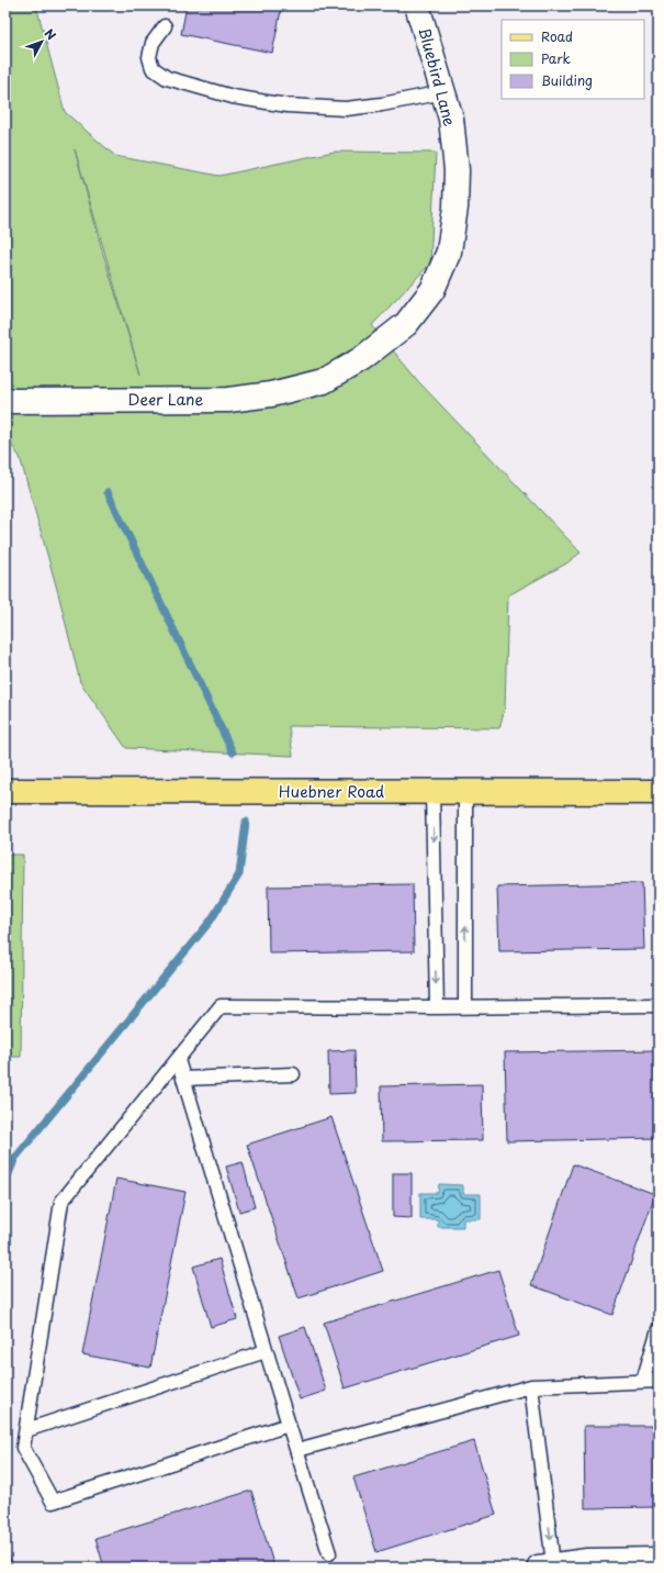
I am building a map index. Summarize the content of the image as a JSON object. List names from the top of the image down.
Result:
{
  "streets": {
    "main road": ["Huebner Road"],
    "street": ["Bluebird Lane", "Deer Lane"]
  },
  "crossings": [
    ["Bluebird Lane", "Deer Lane"]
  ],
  "legend": ["Road", "Park", "Building"],
  "north": "top right"
}
